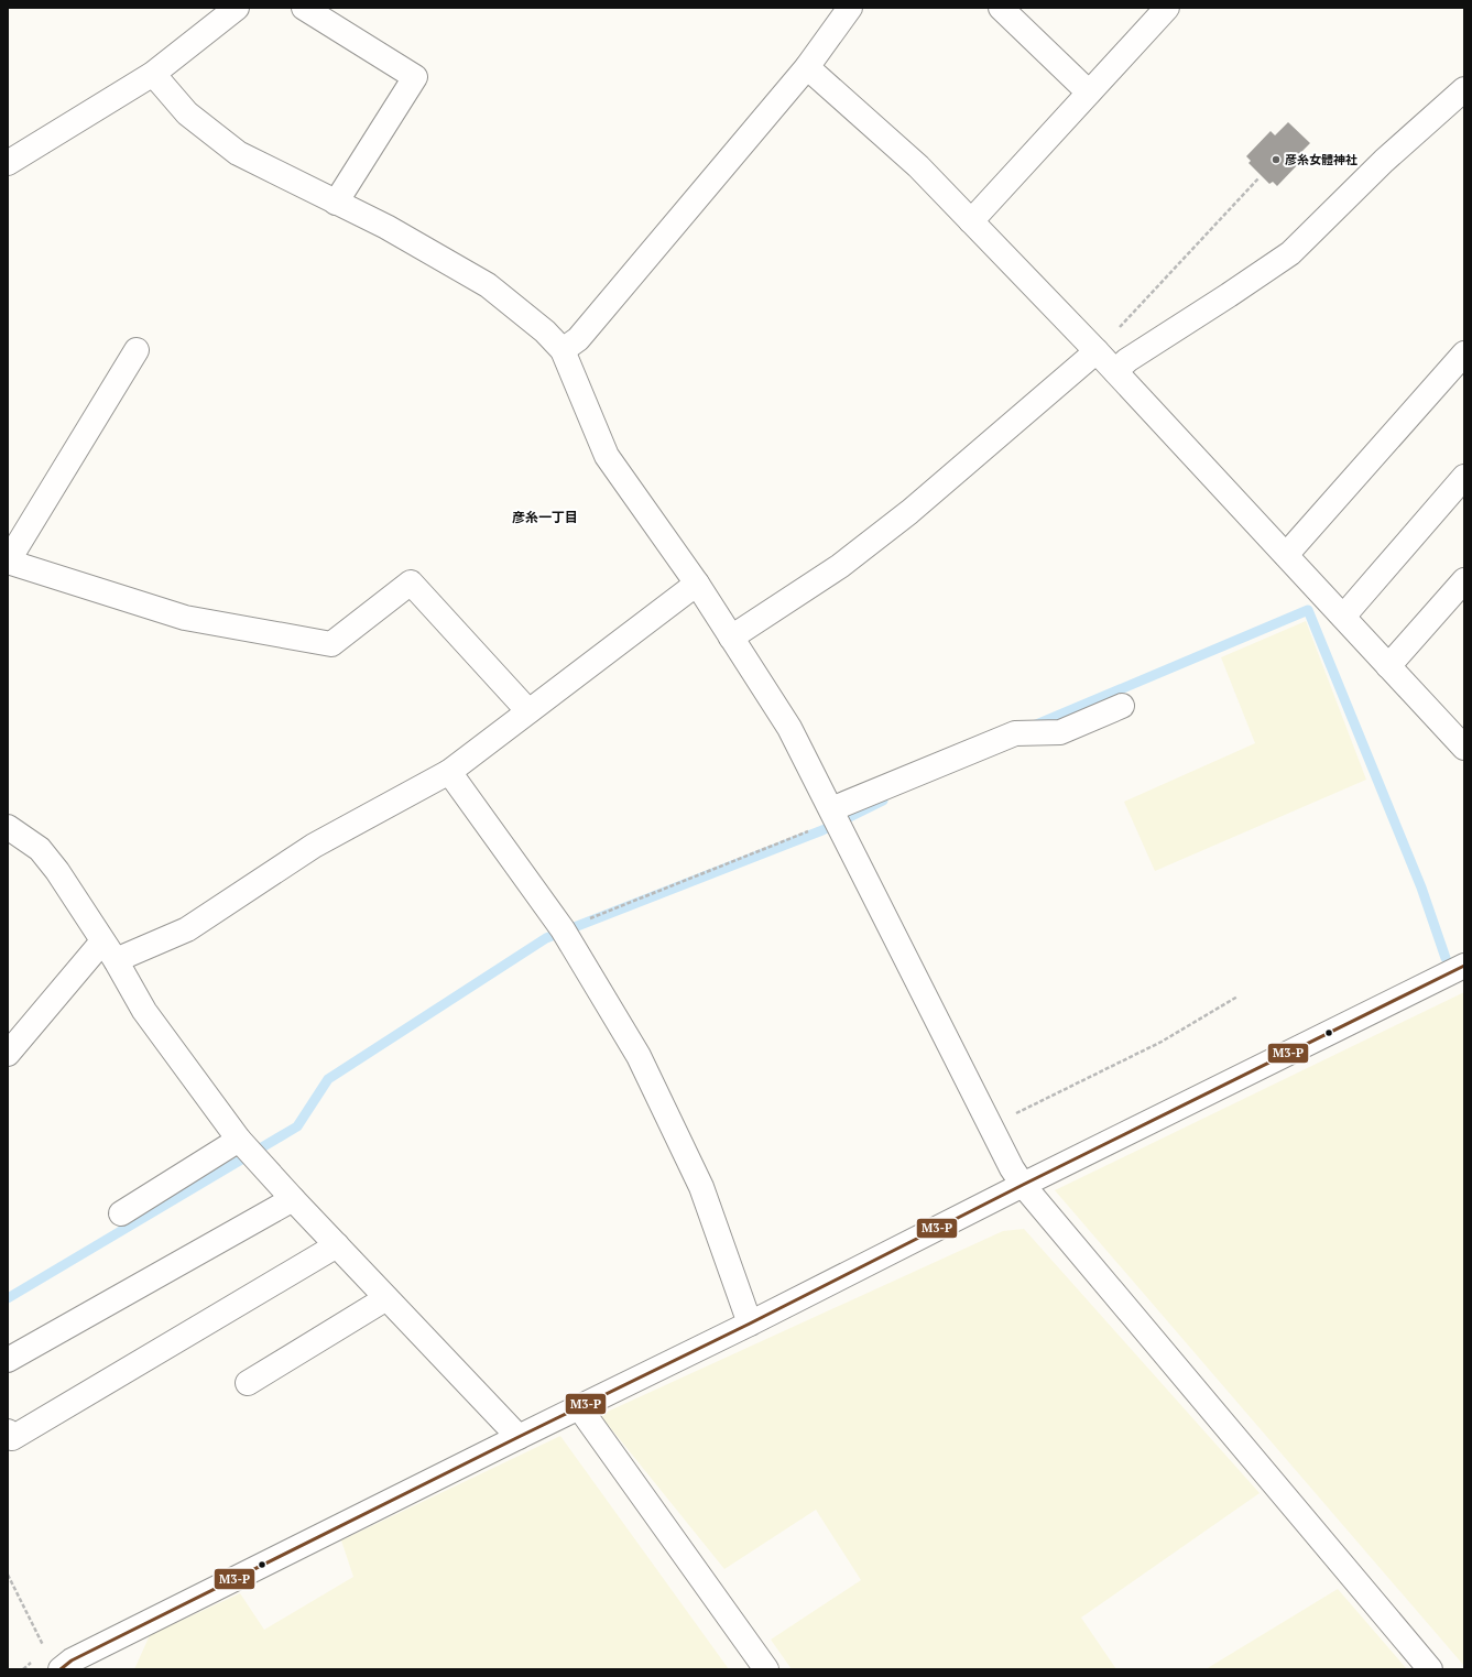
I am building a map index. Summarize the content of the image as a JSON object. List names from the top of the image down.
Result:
{
  "districts": ["彦糸一丁目"],
  "places": ["彦糸女體神社"],
  "lines": ["transit line M3-P"]
}
